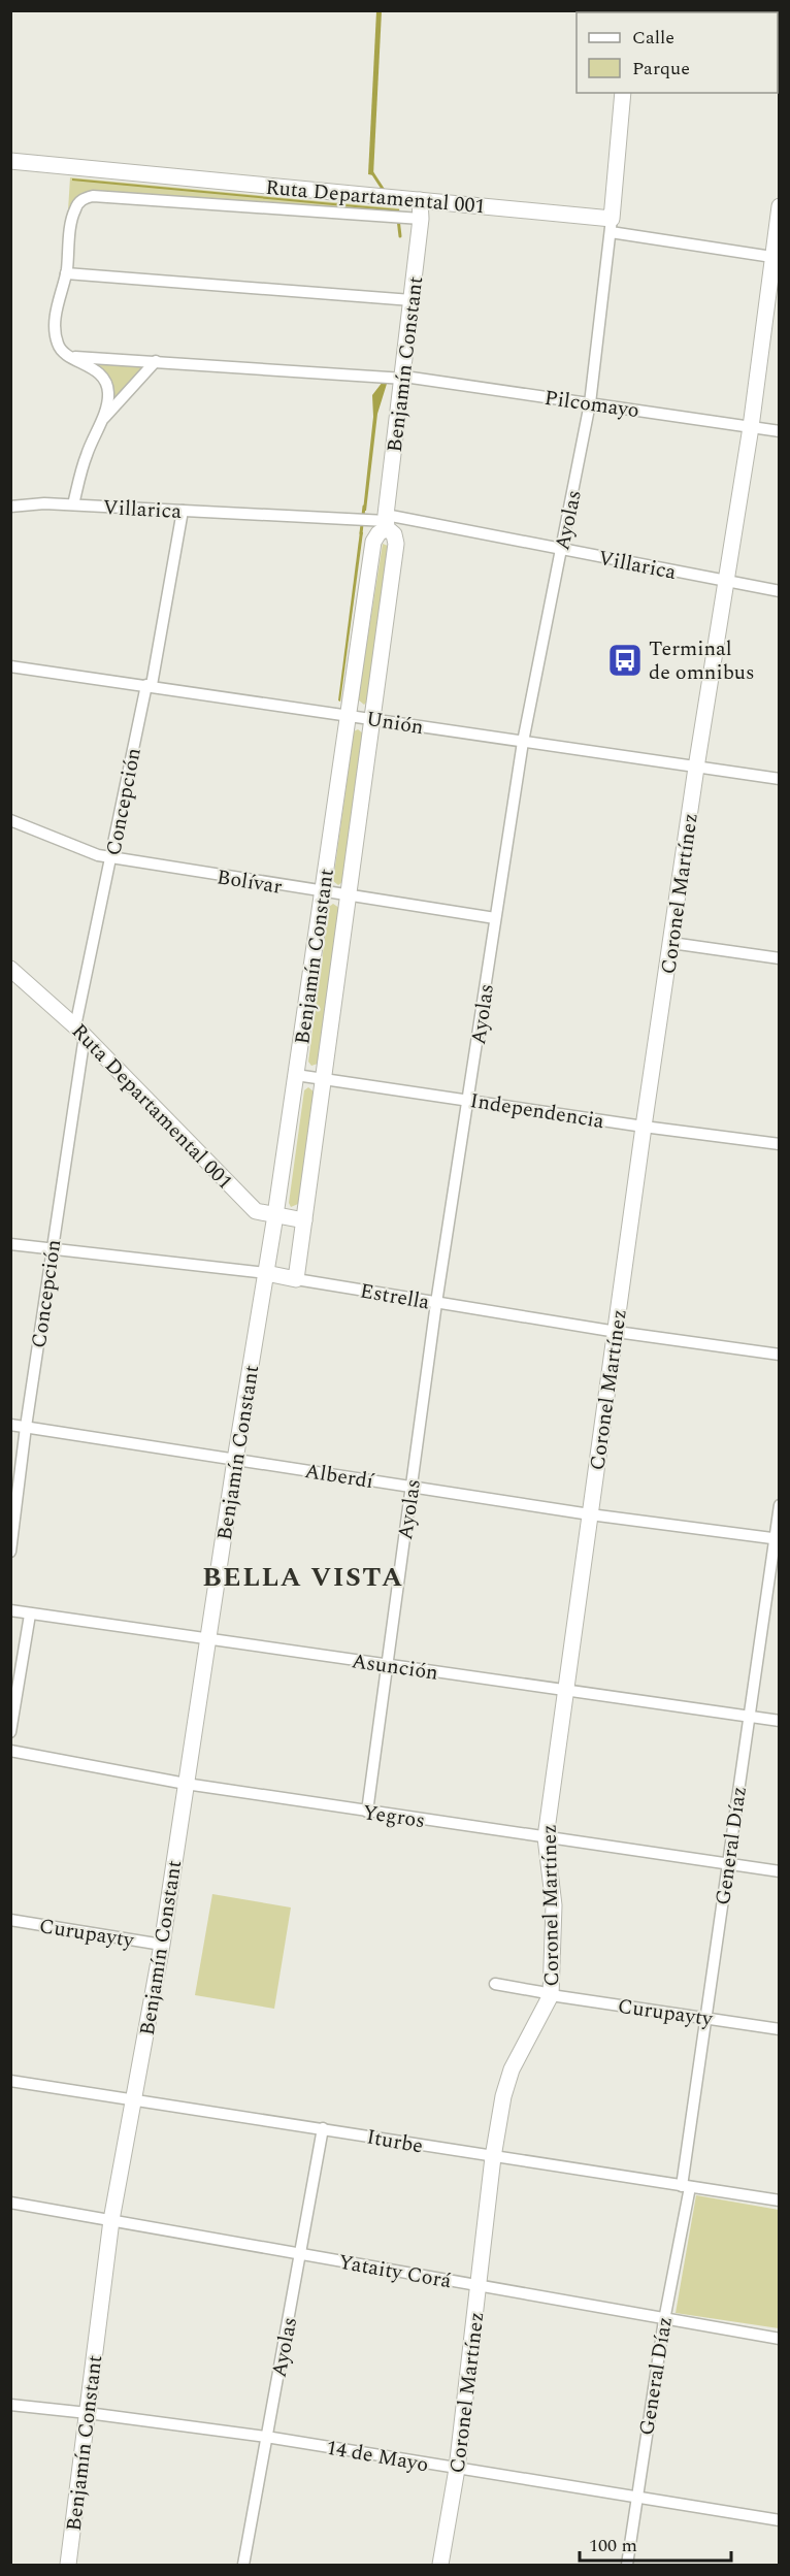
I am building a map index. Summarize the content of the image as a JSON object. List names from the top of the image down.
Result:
{
  "streets": {
    "street": [
      "Ruta Departamental 001",
      "Benjamín Constant",
      "Pilcomayo",
      "Villarica",
      "Ayolas",
      "Unión",
      "Concepción",
      "Bolívar",
      "Coronel Martínez",
      "Independencia",
      "Estrella",
      "Alberdí",
      "Asunción",
      "Yegros",
      "General Díaz",
      "Curupayty",
      "Iturbe",
      "Yataity Corá",
      "14 de Mayo"
    ]
  },
  "crossings": [
    ["Ruta Departamental 001", "Benjamín Constant"],
    ["Ruta Departamental 001", "Ayolas"],
    ["Ruta Departamental 001", "Concepción"],
    ["Benjamín Constant", "Pilcomayo"],
    ["Benjamín Constant", "Villarica"],
    ["Benjamín Constant", "Unión"],
    ["Benjamín Constant", "Bolívar"],
    ["Benjamín Constant", "Independencia"],
    ["Benjamín Constant", "Estrella"],
    ["Benjamín Constant", "Alberdí"],
    ["Benjamín Constant", "Asunción"],
    ["Benjamín Constant", "Yegros"],
    ["Benjamín Constant", "Curupayty"],
    ["Benjamín Constant", "Iturbe"],
    ["Benjamín Constant", "Yataity Corá"],
    ["Benjamín Constant", "14 de Mayo"],
    ["Pilcomayo", "Ayolas"],
    ["Pilcomayo", "Coronel Martínez"],
    ["Villarica", "Ayolas"],
    ["Villarica", "Concepción"],
    ["Villarica", "Coronel Martínez"],
    ["Ayolas", "Unión"],
    ["Ayolas", "Bolívar"],
    ["Ayolas", "Independencia"],
    ["Ayolas", "Estrella"],
    ["Ayolas", "Alberdí"],
    ["Ayolas", "Asunción"],
    ["Ayolas", "Yegros"],
    ["Ayolas", "Iturbe"],
    ["Ayolas", "Yataity Corá"],
    ["Ayolas", "14 de Mayo"],
    ["Unión", "Concepción"],
    ["Unión", "Coronel Martínez"],
    ["Concepción", "Bolívar"],
    ["Concepción", "Estrella"],
    ["Concepción", "Alberdí"],
    ["Coronel Martínez", "Independencia"],
    ["Coronel Martínez", "Estrella"],
    ["Coronel Martínez", "Alberdí"],
    ["Coronel Martínez", "Asunción"],
    ["Coronel Martínez", "Yegros"],
    ["Coronel Martínez", "Curupayty"],
    ["Coronel Martínez", "Iturbe"],
    ["Coronel Martínez", "Yataity Corá"],
    ["Coronel Martínez", "14 de Mayo"],
    ["Alberdí", "General Díaz"],
    ["Asunción", "General Díaz"],
    ["Yegros", "General Díaz"],
    ["General Díaz", "Curupayty"],
    ["General Díaz", "Iturbe"],
    ["General Díaz", "Yataity Corá"],
    ["General Díaz", "14 de Mayo"]
  ],
  "districts": ["BELLA VISTA"],
  "places": {
    "bus stop": ["Terminal de omnibus"]
  },
  "legend": ["Calle", "Parque"],
  "scale_bar": "100 m"
}
